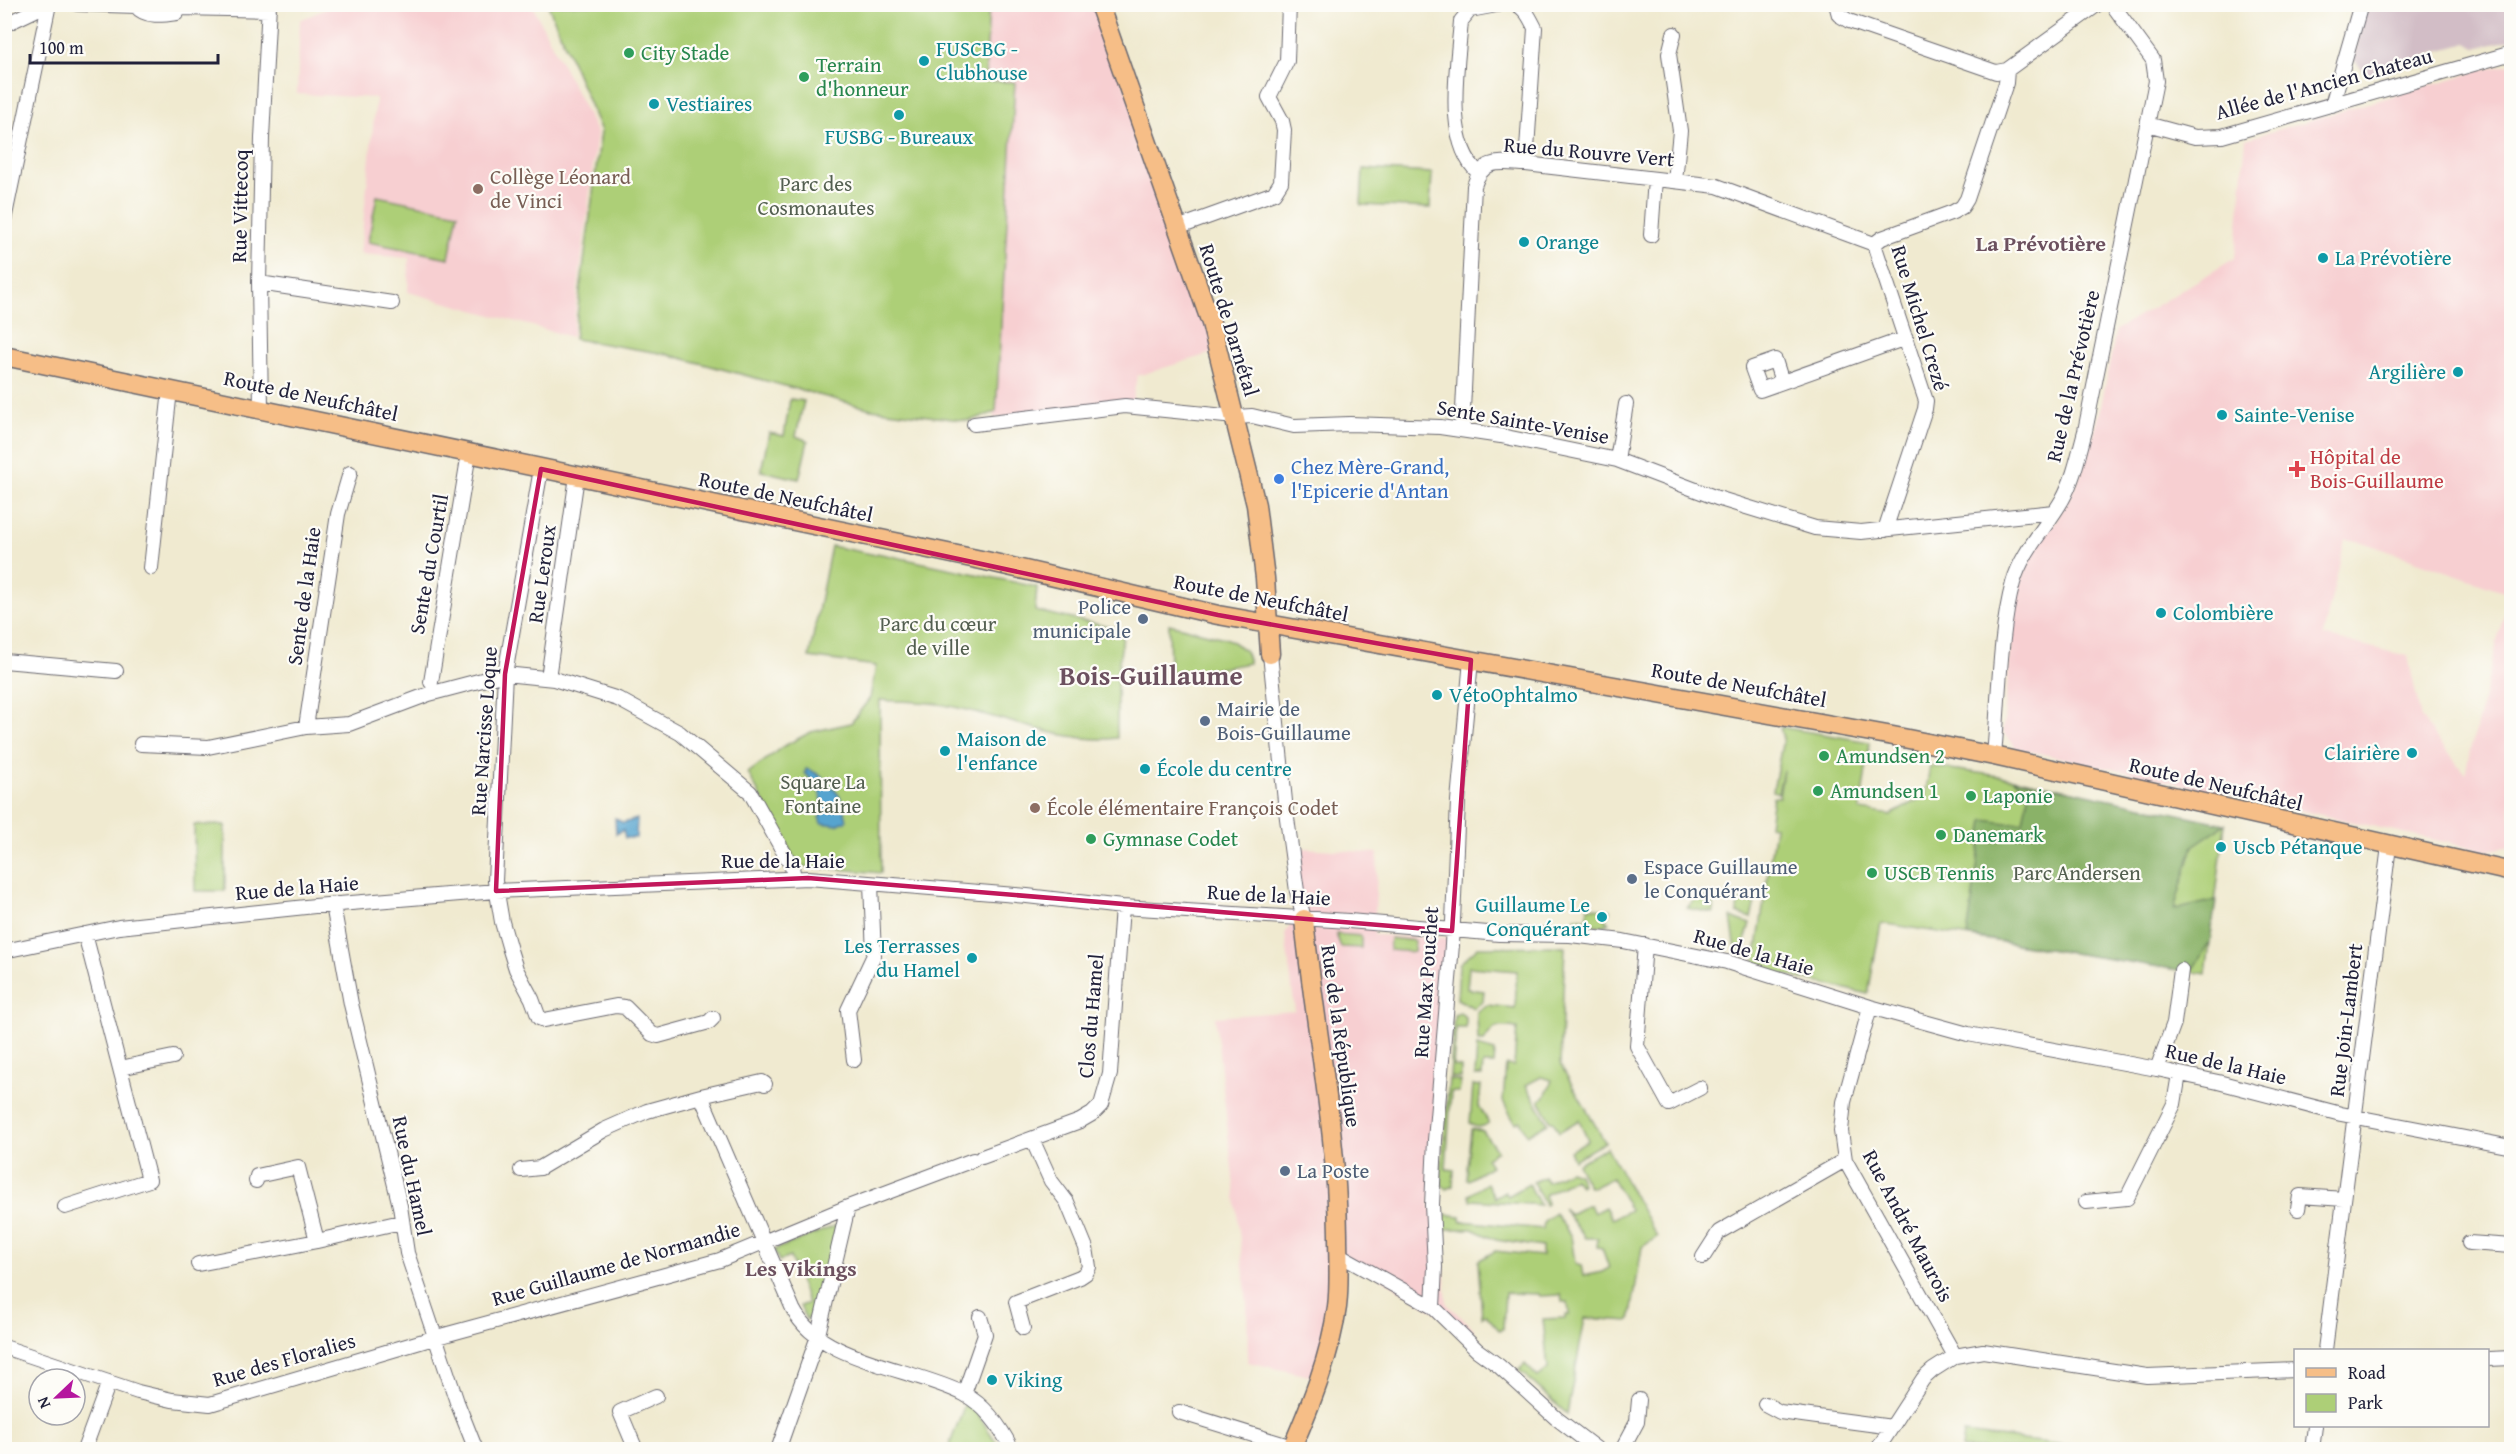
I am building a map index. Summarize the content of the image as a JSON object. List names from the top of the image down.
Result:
{
  "streets": {
    "main road": ["Route de Darnétal", "Route de Neufchâtel", "Rue de la République"],
    "street": [
      "Allée de l'Ancien Chateau",
      "Rue du Rouvre Vert",
      "Rue Vittecoq",
      "Rue Michel Crezé",
      "Rue de la Prévotière",
      "Sente Sainte-Venise",
      "Sente du Courtil",
      "Rue Leroux",
      "Sente de la Haie",
      "Rue Narcisse Loque",
      "Rue de la Haie",
      "Rue Max Pouchet",
      "Clos du Hamel",
      "Rue Join-Lambert",
      "Rue du Hamel",
      "Rue André Maurois",
      "Rue Guillaume de Normandie",
      "Rue des Floralies"
    ]
  },
  "crossings": [
    ["Allée de l'Ancien Chateau", "Rue de la Prévotière"],
    ["Rue du Rouvre Vert", "Rue Michel Crezé"],
    ["Rue du Rouvre Vert", "Sente Sainte-Venise"],
    ["Rue Vittecoq", "Route de Neufchâtel"],
    ["Rue Michel Crezé", "Sente Sainte-Venise"],
    ["Route de Darnétal", "Route de Neufchâtel"],
    ["Route de Darnétal", "Sente Sainte-Venise"],
    ["Route de Darnétal", "Rue de la République"],
    ["Rue de la Prévotière", "Route de Neufchâtel"],
    ["Rue de la Prévotière", "Sente Sainte-Venise"],
    ["Route de Neufchâtel", "Sente du Courtil"],
    ["Route de Neufchâtel", "Rue Leroux"],
    ["Route de Neufchâtel", "Rue Narcisse Loque"],
    ["Route de Neufchâtel", "Rue Max Pouchet"],
    ["Route de Neufchâtel", "Rue Join-Lambert"],
    ["Route de Neufchâtel", "Rue de la République"],
    ["Rue Narcisse Loque", "Rue de la Haie"],
    ["Rue de la Haie", "Rue Max Pouchet"],
    ["Rue de la Haie", "Clos du Hamel"],
    ["Rue de la Haie", "Rue Join-Lambert"],
    ["Rue de la Haie", "Rue de la République"],
    ["Rue de la Haie", "Rue du Hamel"],
    ["Rue de la Haie", "Rue André Maurois"],
    ["Clos du Hamel", "Rue Guillaume de Normandie"],
    ["Rue du Hamel", "Rue Guillaume de Normandie"],
    ["Rue du Hamel", "Rue des Floralies"],
    ["Rue Guillaume de Normandie", "Rue des Floralies"]
  ],
  "districts": ["La Prévotière", "Bois-Guillaume", "Les Vikings"],
  "parks": [
    "Parc des Cosmonautes",
    "Parc du cœur de ville",
    "Square La Fontaine",
    "Parc Andersen"
  ],
  "places": {
    "other": [
      "City Stade",
      "FUSCBG - Clubhouse",
      "Terrain d'honneur",
      "Vestiaires",
      "FUSBG - Bureaux",
      "Collège Léonard de Vinci",
      "Orange",
      "La Prévotière",
      "Argilière",
      "Sainte-Venise",
      "Chez Mère-Grand, l'Epicerie d'Antan",
      "Colombière",
      "Police municipale",
      "VétoOphtalmo",
      "Mairie de Bois-Guillaume",
      "Maison de l'enfance",
      "Clairière",
      "Amundsen 2",
      "École du centre",
      "Amundsen 1",
      "Laponie",
      "École élémentaire François Codet",
      "Danemark",
      "Gymnase Codet",
      "Uscb Pétanque",
      "USCB Tennis",
      "Espace Guillaume le Conquérant",
      "Guillaume Le Conquérant",
      "Les Terrasses du Hamel",
      "La Poste",
      "Viking"
    ],
    "health": ["Hôpital de Bois-Guillaume"]
  },
  "legend": ["Road", "Park"],
  "scale_bar": "100 m",
  "north": "bottom left"
}
